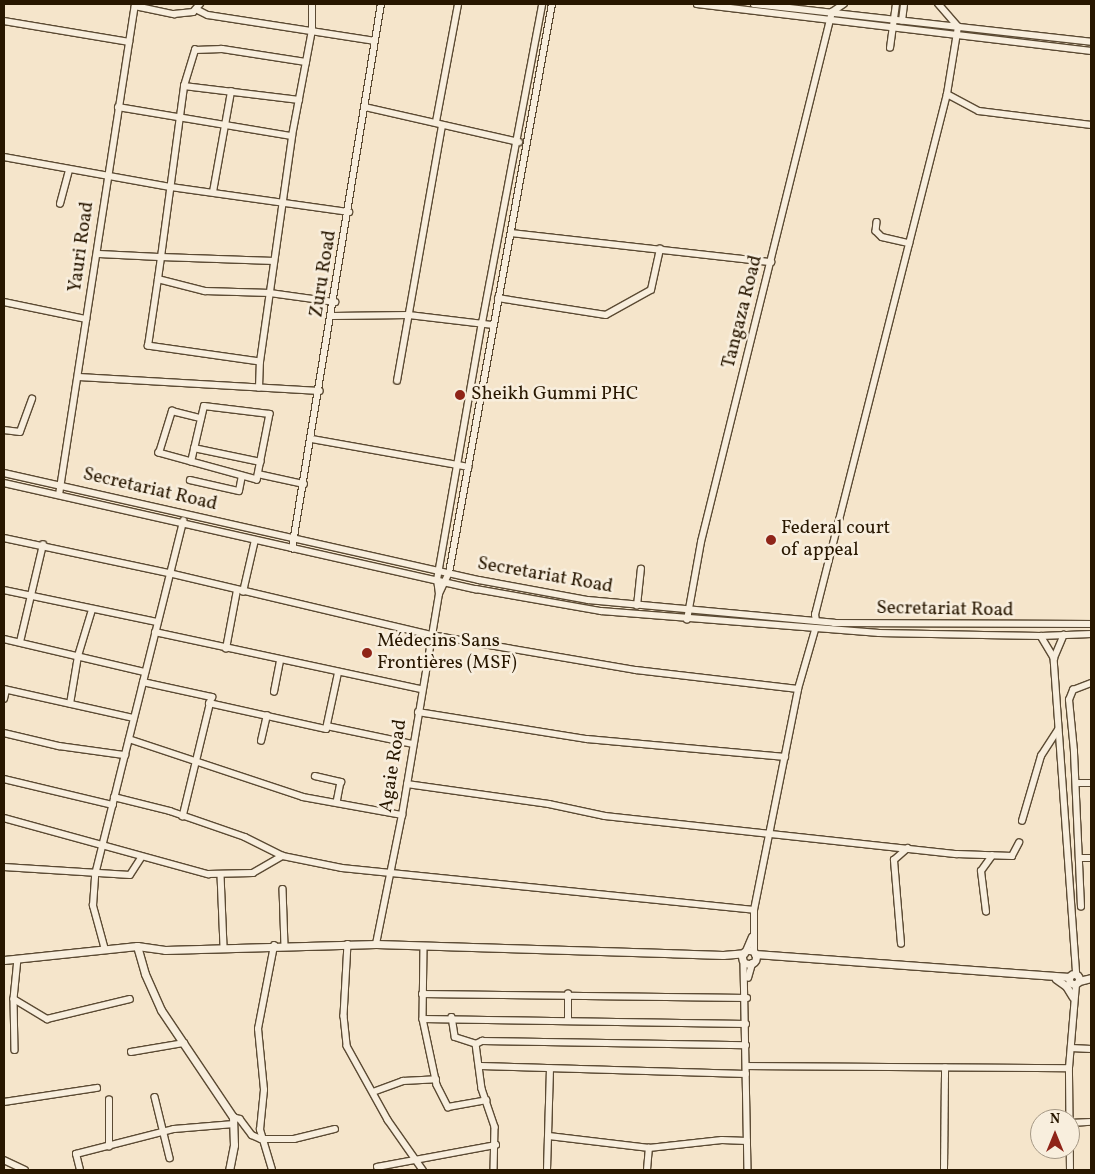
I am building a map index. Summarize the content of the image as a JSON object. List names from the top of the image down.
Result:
{
  "streets": {
    "street": [
      "Yauri Road",
      "Zuru Road",
      "Tangaza Road",
      "Secretariat Road",
      "Agaie Road"
    ]
  },
  "crossings": [
    ["Yauri Road", "Secretariat Road"],
    ["Zuru Road", "Secretariat Road"],
    ["Tangaza Road", "Secretariat Road"]
  ],
  "places": ["Sheikh Gummi PHC", "Federal court of appeal", "Médecins Sans Frontières (MSF)"],
  "north": "top"
}
